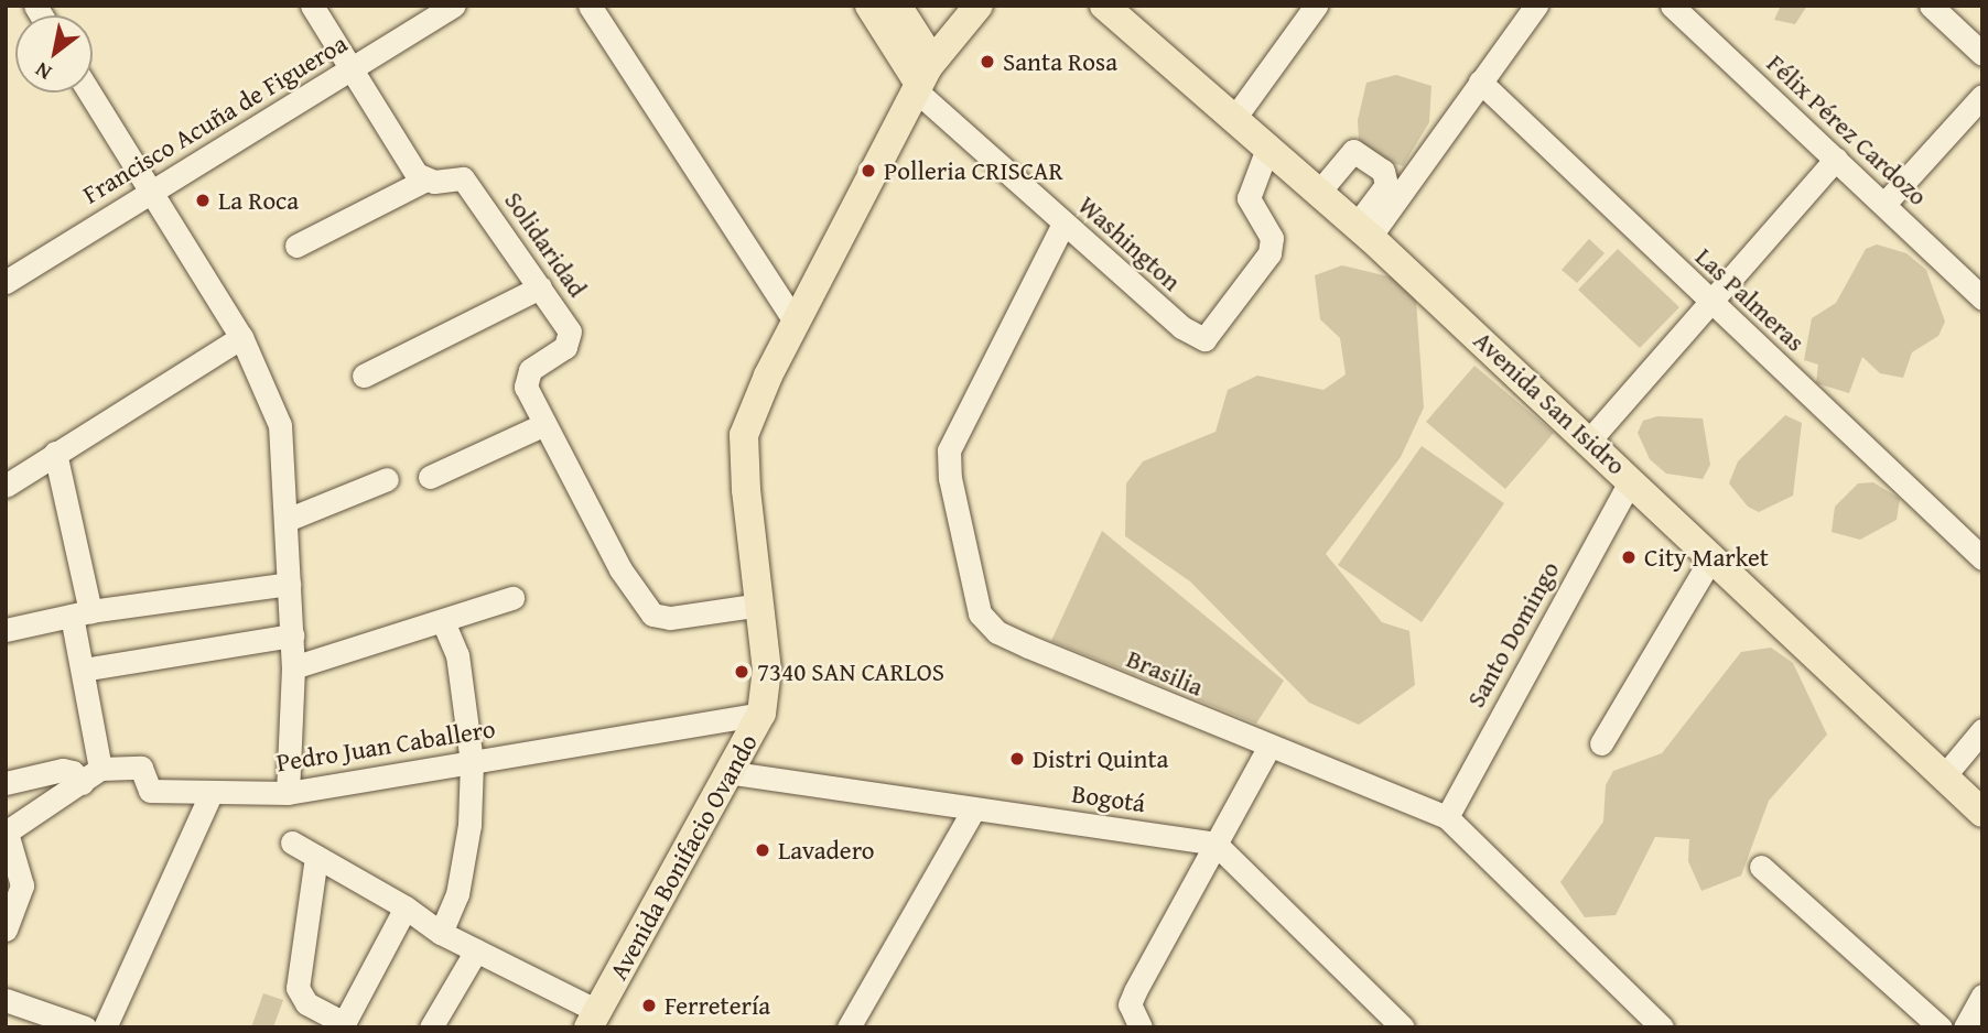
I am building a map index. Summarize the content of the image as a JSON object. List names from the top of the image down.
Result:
{
  "streets": {
    "main road": ["Avenida San Isidro", "Avenida Bonifacio Ovando"],
    "street": [
      "Francisco Acuña de Figueroa",
      "Félix Pérez Cardozo",
      "Washington",
      "Solidaridad",
      "Las Palmeras",
      "Santo Domingo",
      "Brasilia",
      "Pedro Juan Caballero",
      "Bogotá"
    ]
  },
  "crossings": [
    ["Washington", "Avenida San Isidro"],
    ["Washington", "Brasilia"],
    ["Washington", "Avenida Bonifacio Ovando"],
    ["Solidaridad", "Avenida Bonifacio Ovando"],
    ["Avenida San Isidro", "Santo Domingo"],
    ["Santo Domingo", "Brasilia"],
    ["Pedro Juan Caballero", "Avenida Bonifacio Ovando"],
    ["Bogotá", "Avenida Bonifacio Ovando"]
  ],
  "places": [
    "Santa Rosa",
    "Polleria CRISCAR",
    "La Roca",
    "City Market",
    "7340 SAN CARLOS",
    "Distri Quinta",
    "Lavadero",
    "Ferretería"
  ],
  "north": "bottom left"
}
